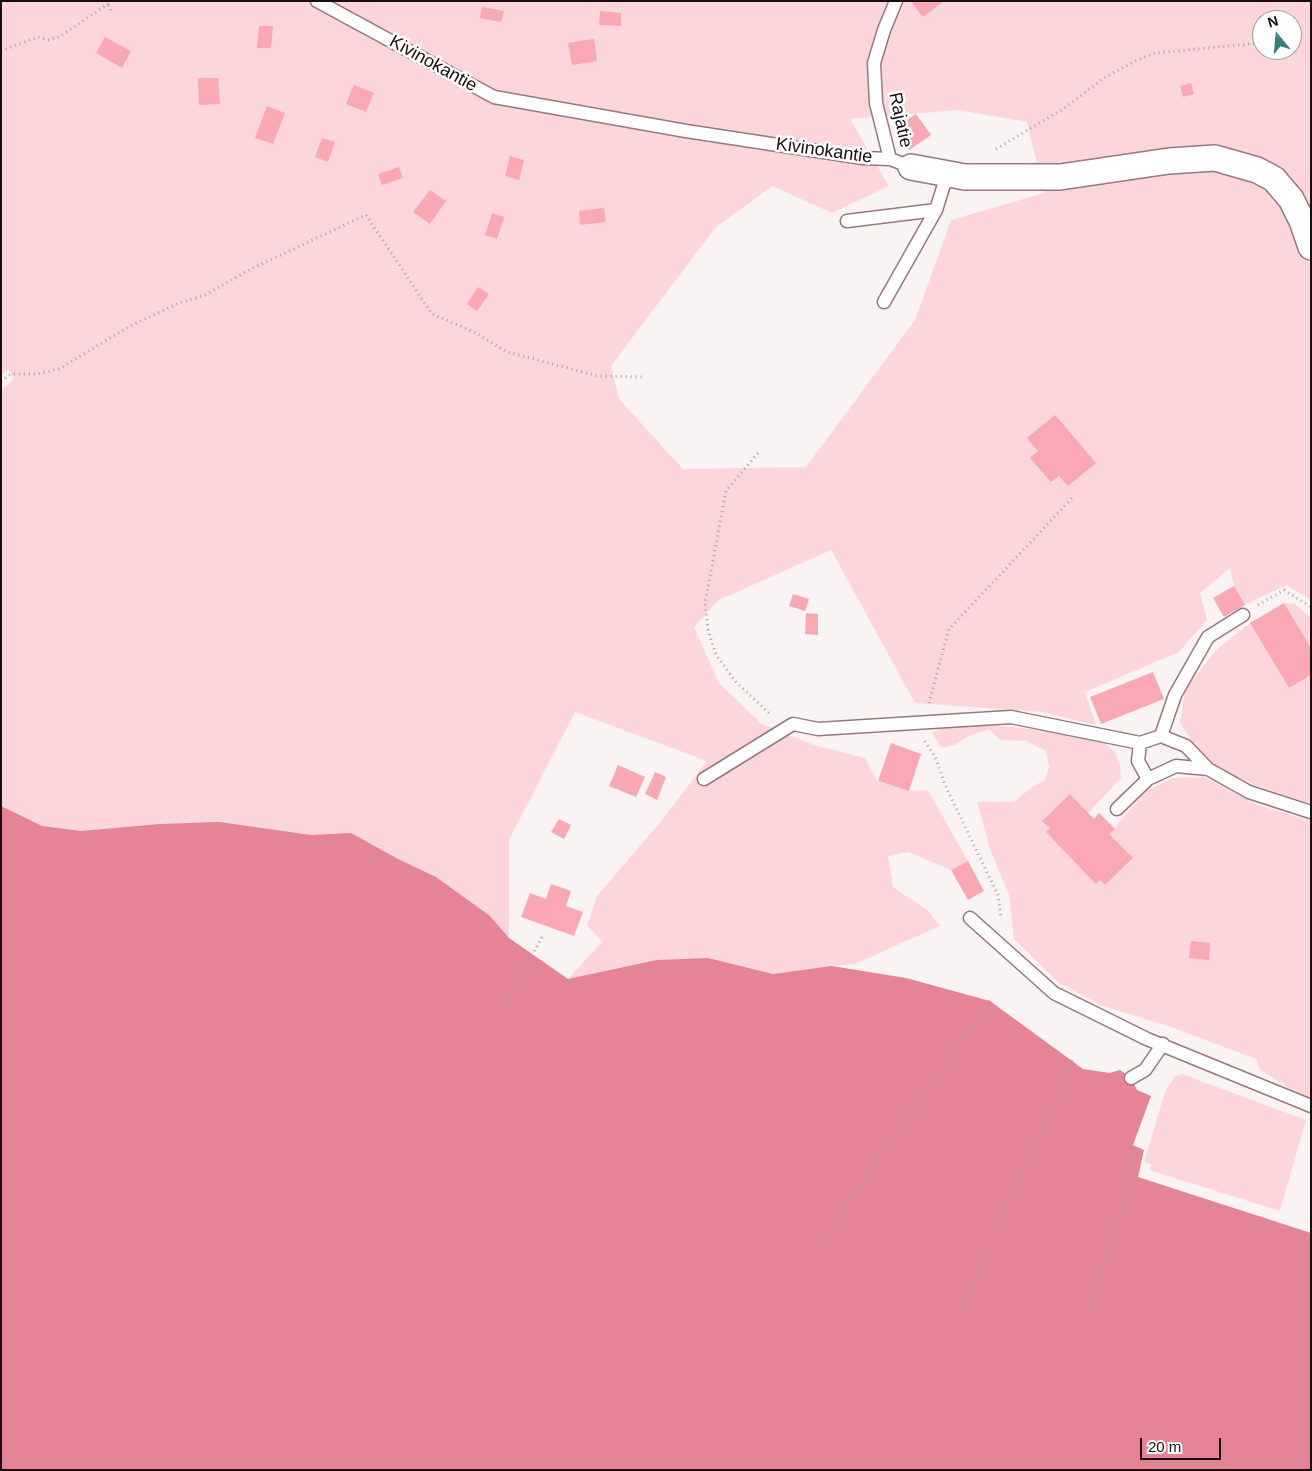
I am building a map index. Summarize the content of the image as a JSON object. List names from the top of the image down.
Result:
{
  "streets": {
    "street": ["Kivinokantie"],
    "lane": ["Rajatie"]
  },
  "crossings": [
    ["Kivinokantie", "Rajatie"]
  ],
  "scale_bar": "20 m",
  "north": "top"
}
